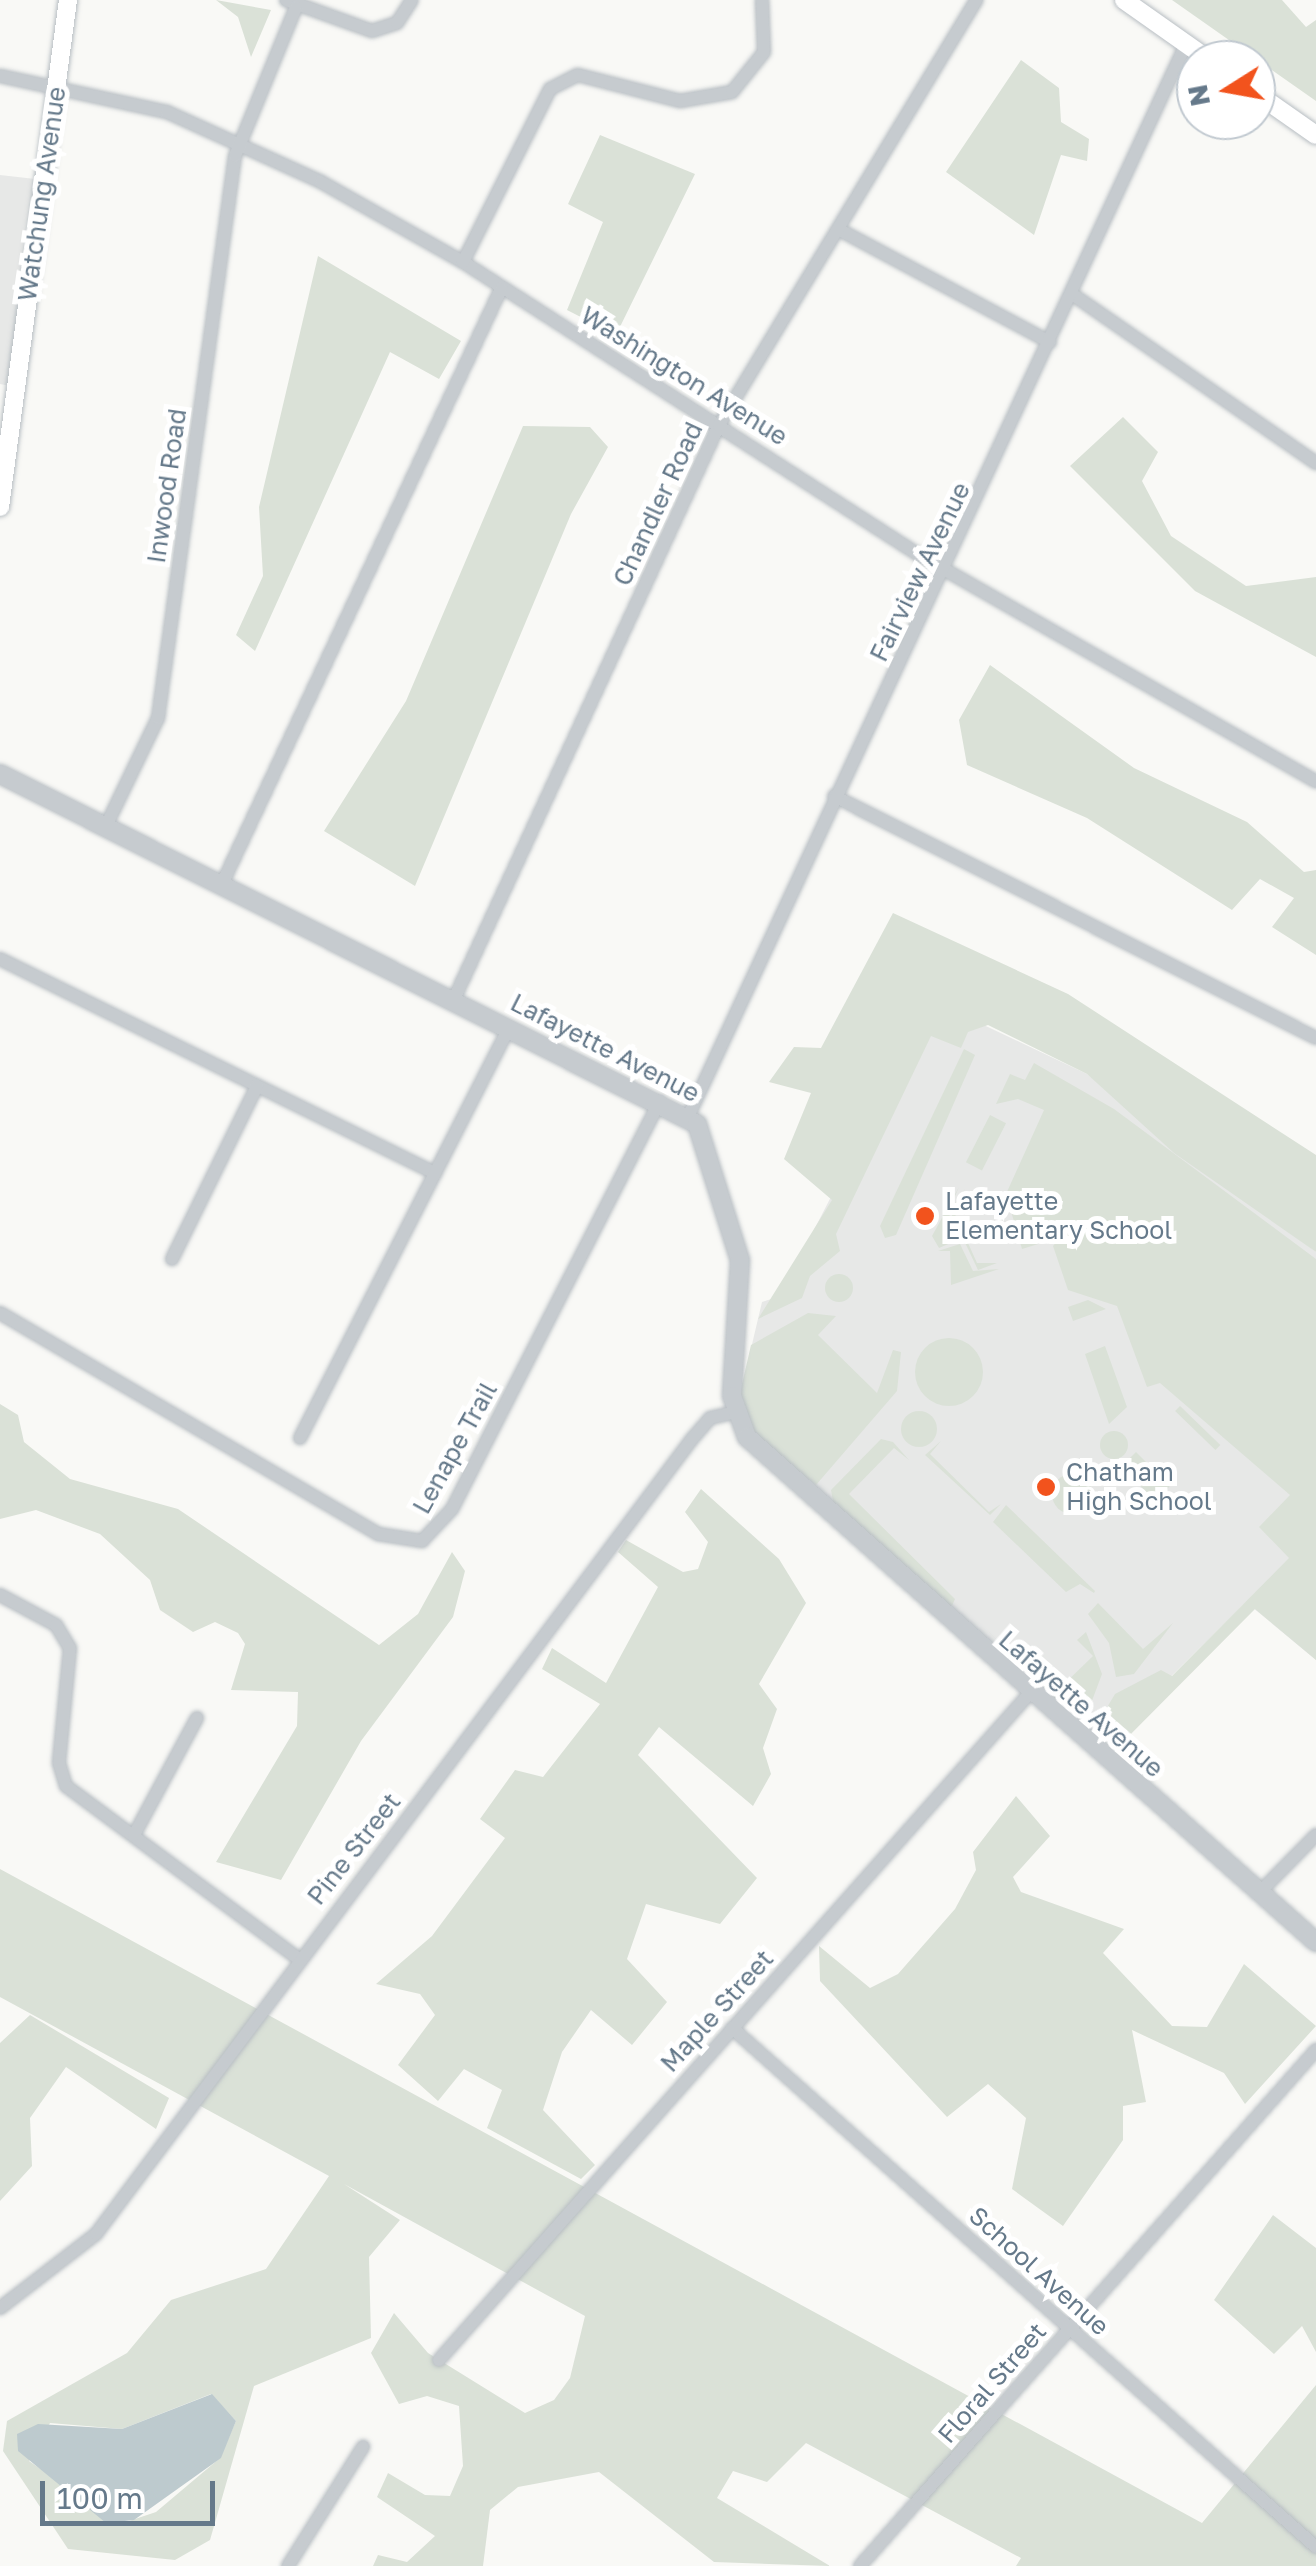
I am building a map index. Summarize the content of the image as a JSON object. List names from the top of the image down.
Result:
{
  "streets": {
    "main road": ["Watchung Avenue"],
    "street": [
      "Washington Avenue",
      "Inwood Road",
      "Chandler Road",
      "Fairview Avenue",
      "Lafayette Avenue",
      "Lenape Trail",
      "Pine Street",
      "Maple Street",
      "School Avenue",
      "Floral Street"
    ]
  },
  "crossings": [
    ["Watchung Avenue", "Washington Avenue"],
    ["Washington Avenue", "Inwood Road"],
    ["Washington Avenue", "Chandler Road"],
    ["Washington Avenue", "Fairview Avenue"],
    ["Inwood Road", "Lafayette Avenue"],
    ["Chandler Road", "Lafayette Avenue"],
    ["Fairview Avenue", "Lafayette Avenue"],
    ["Lafayette Avenue", "Lenape Trail"],
    ["Lafayette Avenue", "Pine Street"],
    ["Lafayette Avenue", "Maple Street"],
    ["Maple Street", "School Avenue"],
    ["School Avenue", "Floral Street"]
  ],
  "places": ["Lafayette Elementary School", "Chatham High School"],
  "scale_bar": "100 m",
  "north": "left"
}
